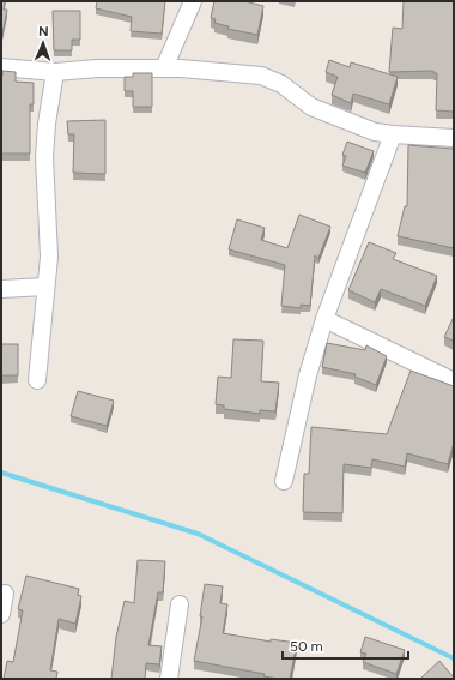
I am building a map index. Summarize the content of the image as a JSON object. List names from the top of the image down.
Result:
{
  "scale_bar": "50 m",
  "north": "top"
}
